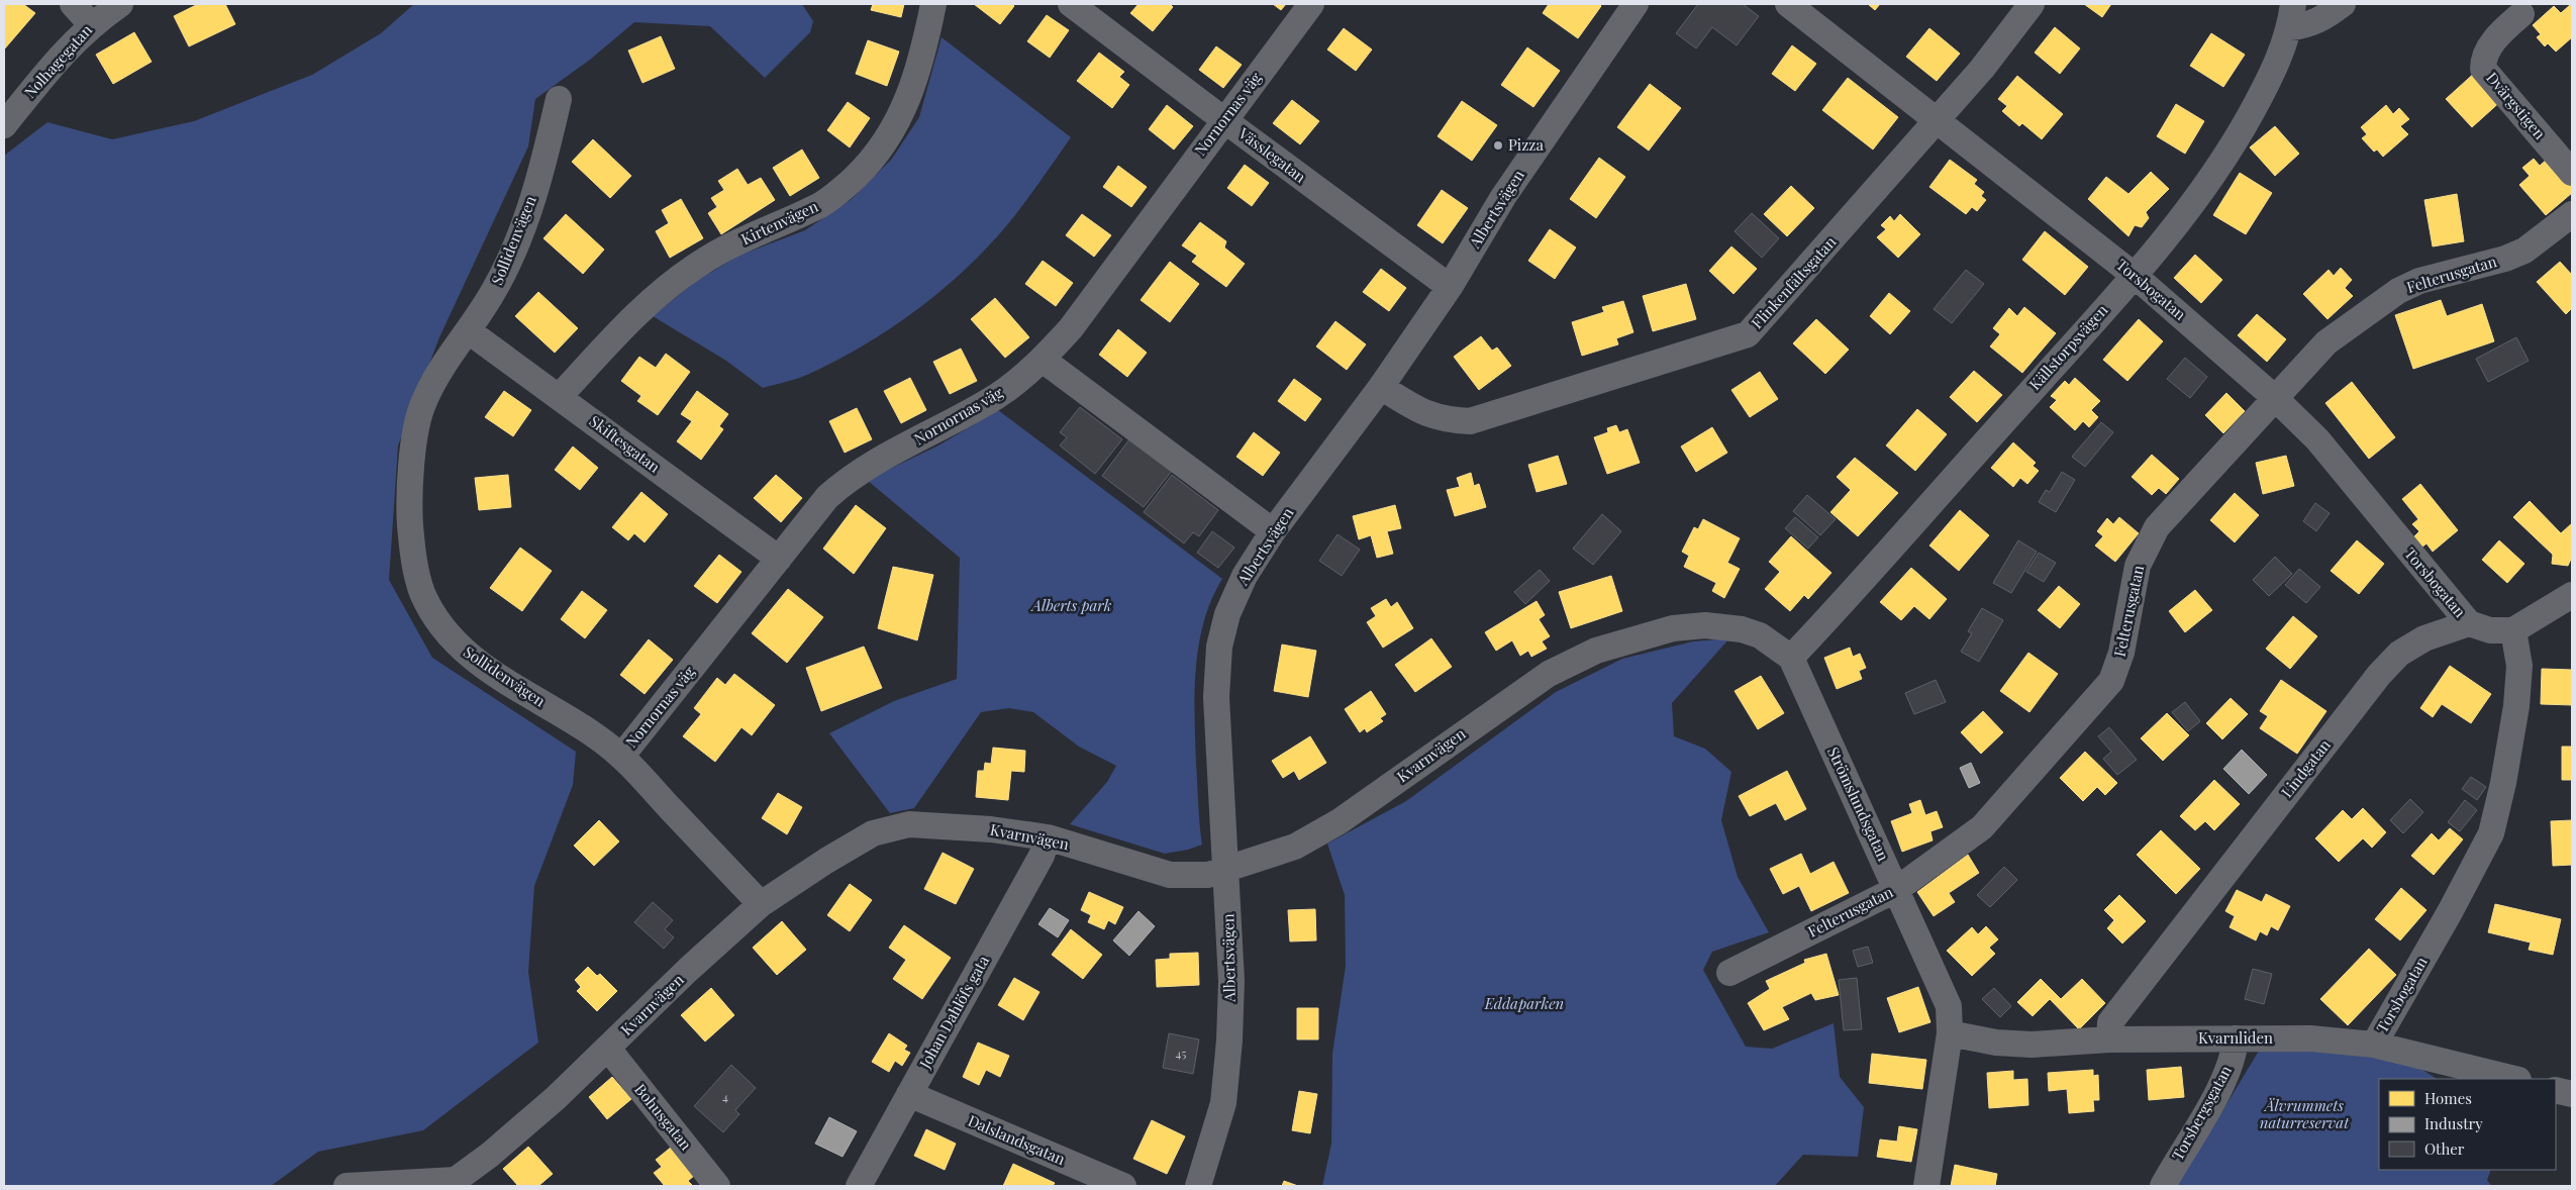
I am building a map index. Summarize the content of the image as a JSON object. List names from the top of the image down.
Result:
{
  "streets": {
    "street": [
      "Nolhagegatan",
      "Dvärgstigen",
      "Nornornas väg",
      "Vässlegatan",
      "Albertsvägen",
      "Kirtenvägen",
      "Sollidenvägen",
      "Felterusgatan",
      "Flinkenfältsgatan",
      "Torsbogatan",
      "Källstorpsvägen",
      "Skiftesgatan",
      "Kvarnvägen",
      "Lindgatan",
      "Strömslundsgatan",
      "Johan Dahlöfs gata",
      "Kvarnliden",
      "Torsbergsgatan",
      "Bohusgatan",
      "Dalslandsgatan"
    ]
  },
  "crossings": [
    ["Nornornas väg", "Vässlegatan"],
    ["Nornornas väg", "Sollidenvägen"],
    ["Nornornas väg", "Skiftesgatan"],
    ["Vässlegatan", "Albertsvägen"],
    ["Albertsvägen", "Flinkenfältsgatan"],
    ["Albertsvägen", "Kvarnvägen"],
    ["Kirtenvägen", "Skiftesgatan"],
    ["Sollidenvägen", "Skiftesgatan"],
    ["Sollidenvägen", "Kvarnvägen"],
    ["Felterusgatan", "Torsbogatan"],
    ["Felterusgatan", "Strömslundsgatan"],
    ["Flinkenfältsgatan", "Torsbogatan"],
    ["Torsbogatan", "Källstorpsvägen"],
    ["Torsbogatan", "Lindgatan"],
    ["Torsbogatan", "Kvarnliden"],
    ["Källstorpsvägen", "Kvarnvägen"],
    ["Källstorpsvägen", "Strömslundsgatan"],
    ["Kvarnvägen", "Strömslundsgatan"],
    ["Kvarnvägen", "Johan Dahlöfs gata"],
    ["Kvarnvägen", "Bohusgatan"],
    ["Lindgatan", "Kvarnliden"],
    ["Strömslundsgatan", "Kvarnliden"],
    ["Johan Dahlöfs gata", "Dalslandsgatan"],
    ["Kvarnliden", "Torsbergsgatan"]
  ],
  "parks": ["Alberts park", "Eddaparken", "Älvrummets naturreservat"],
  "places": ["Pizza"],
  "house_numbers": ["45", "4"],
  "legend": ["Homes", "Industry", "Other"]
}
